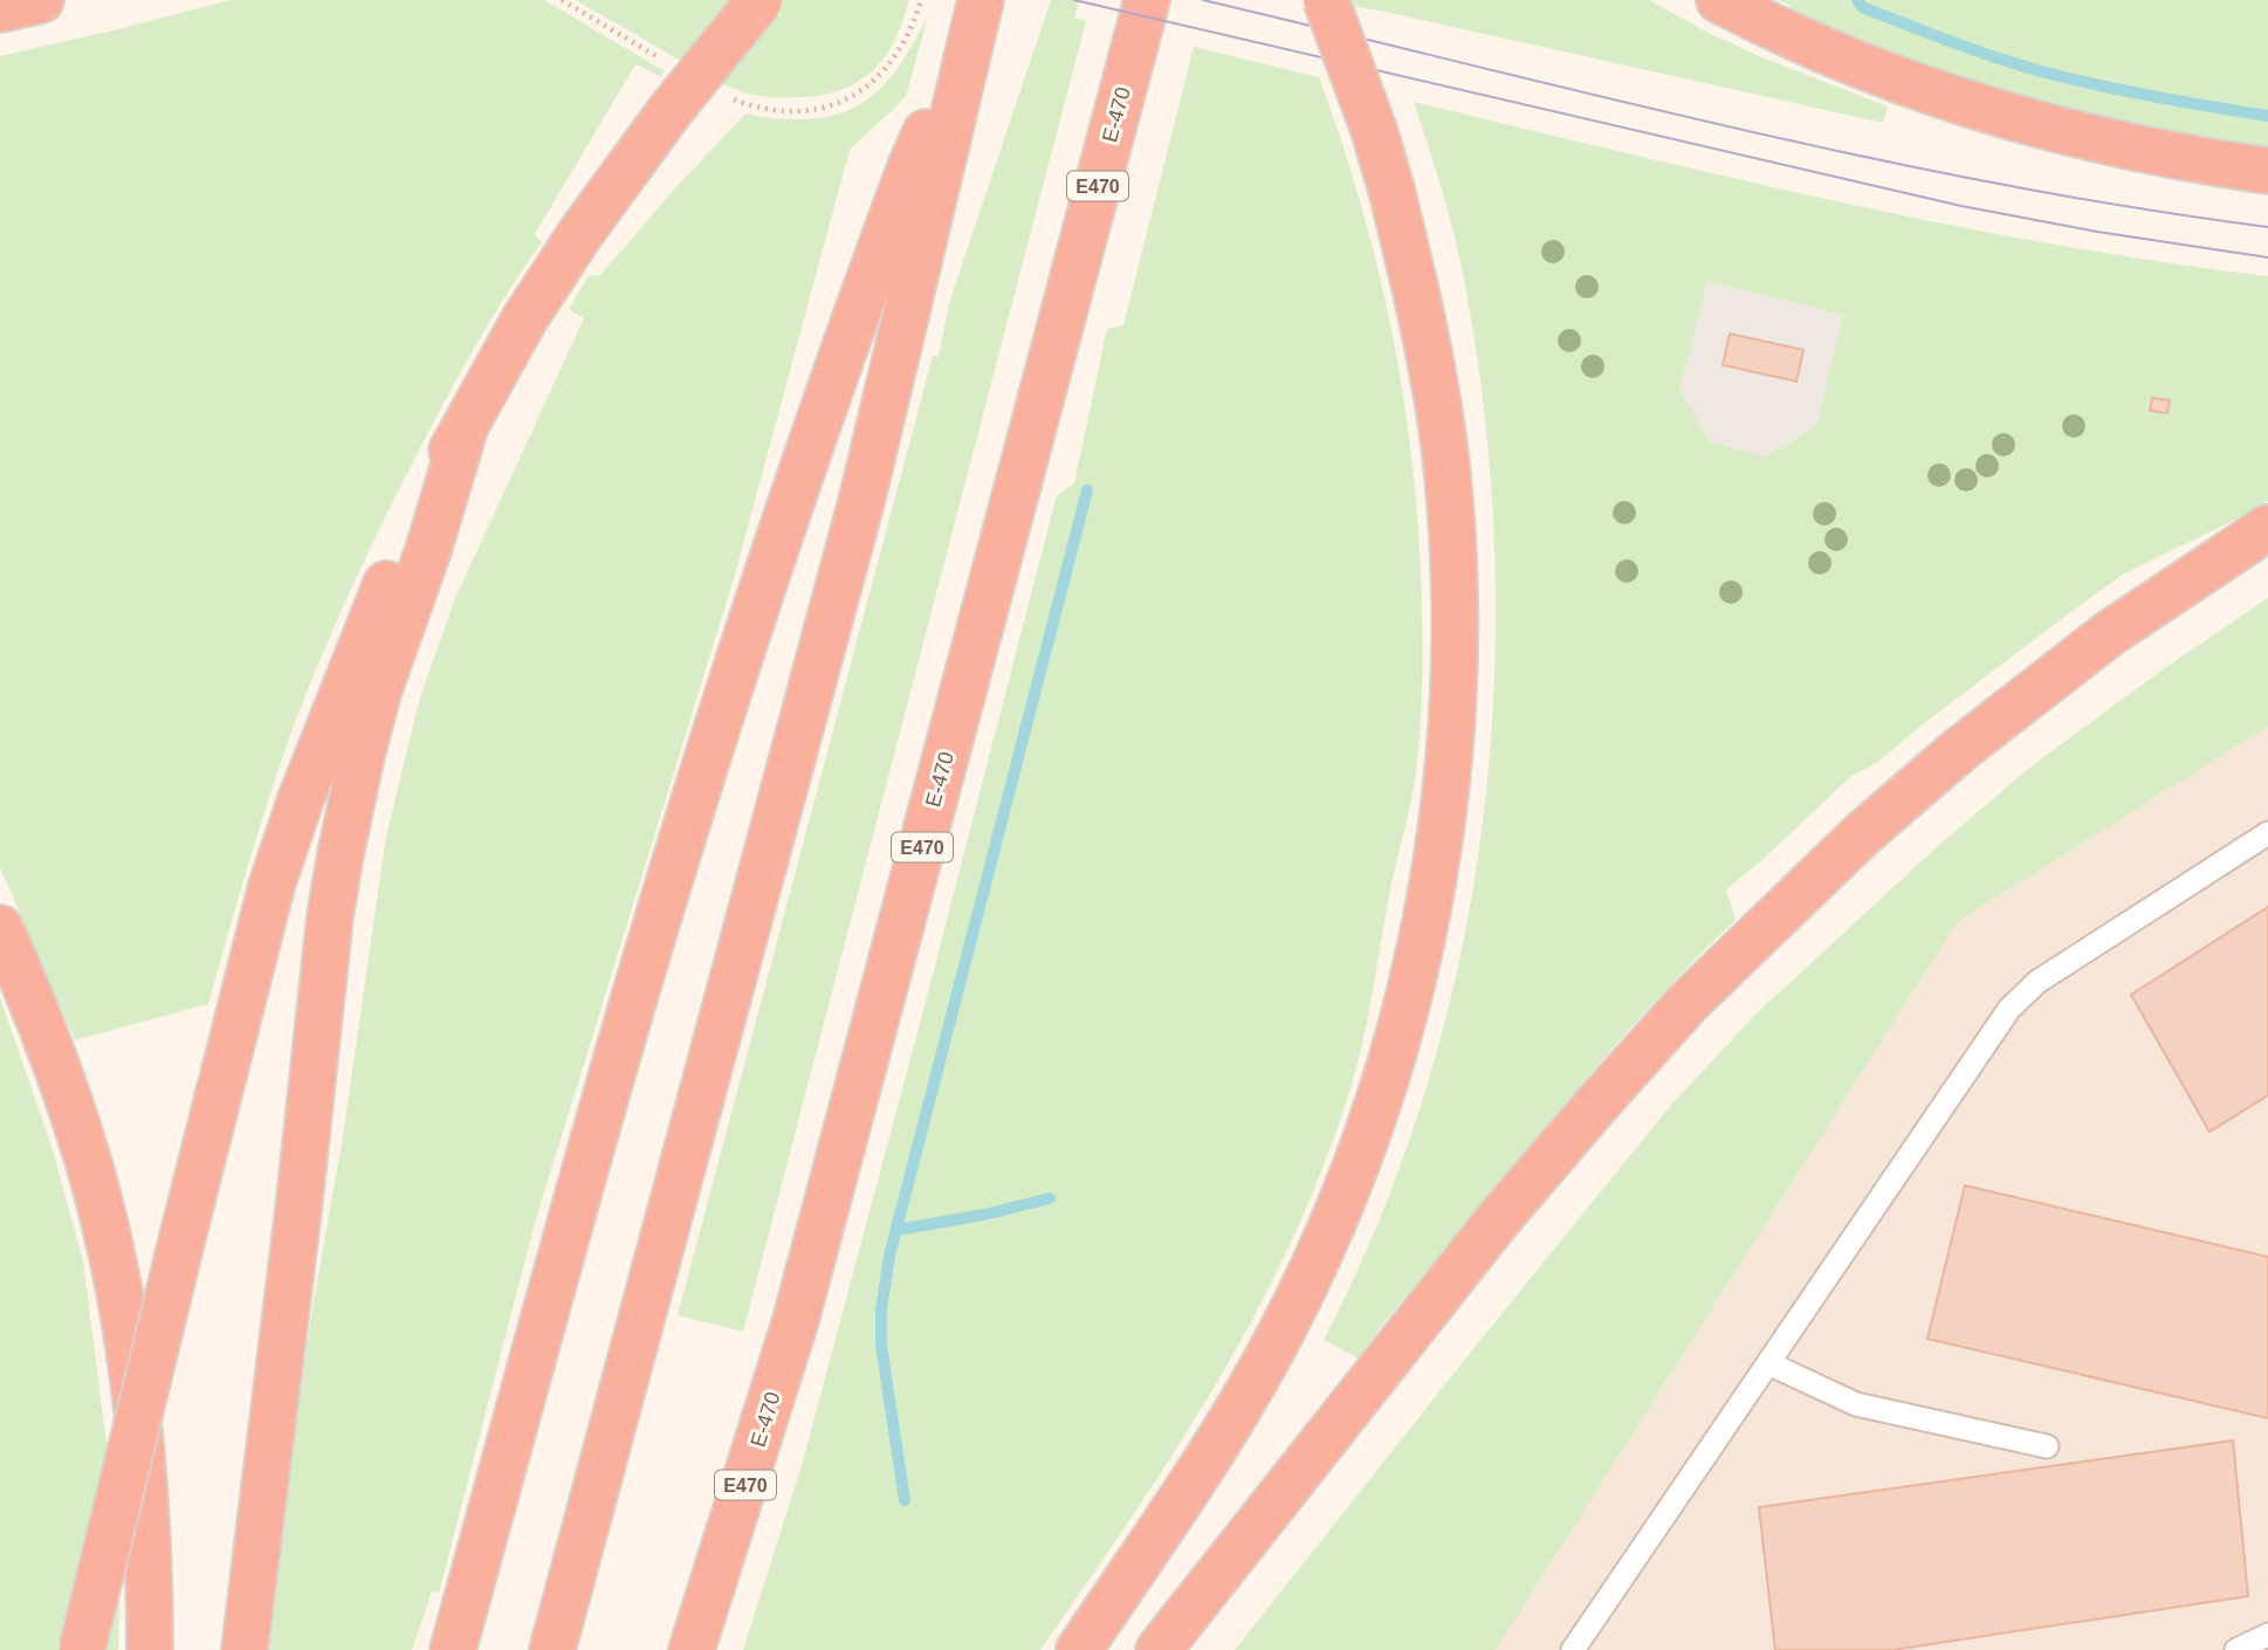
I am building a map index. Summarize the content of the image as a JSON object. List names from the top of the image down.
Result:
{
  "streets": {
    "highway": ["E-470", "E470"]
  }
}
